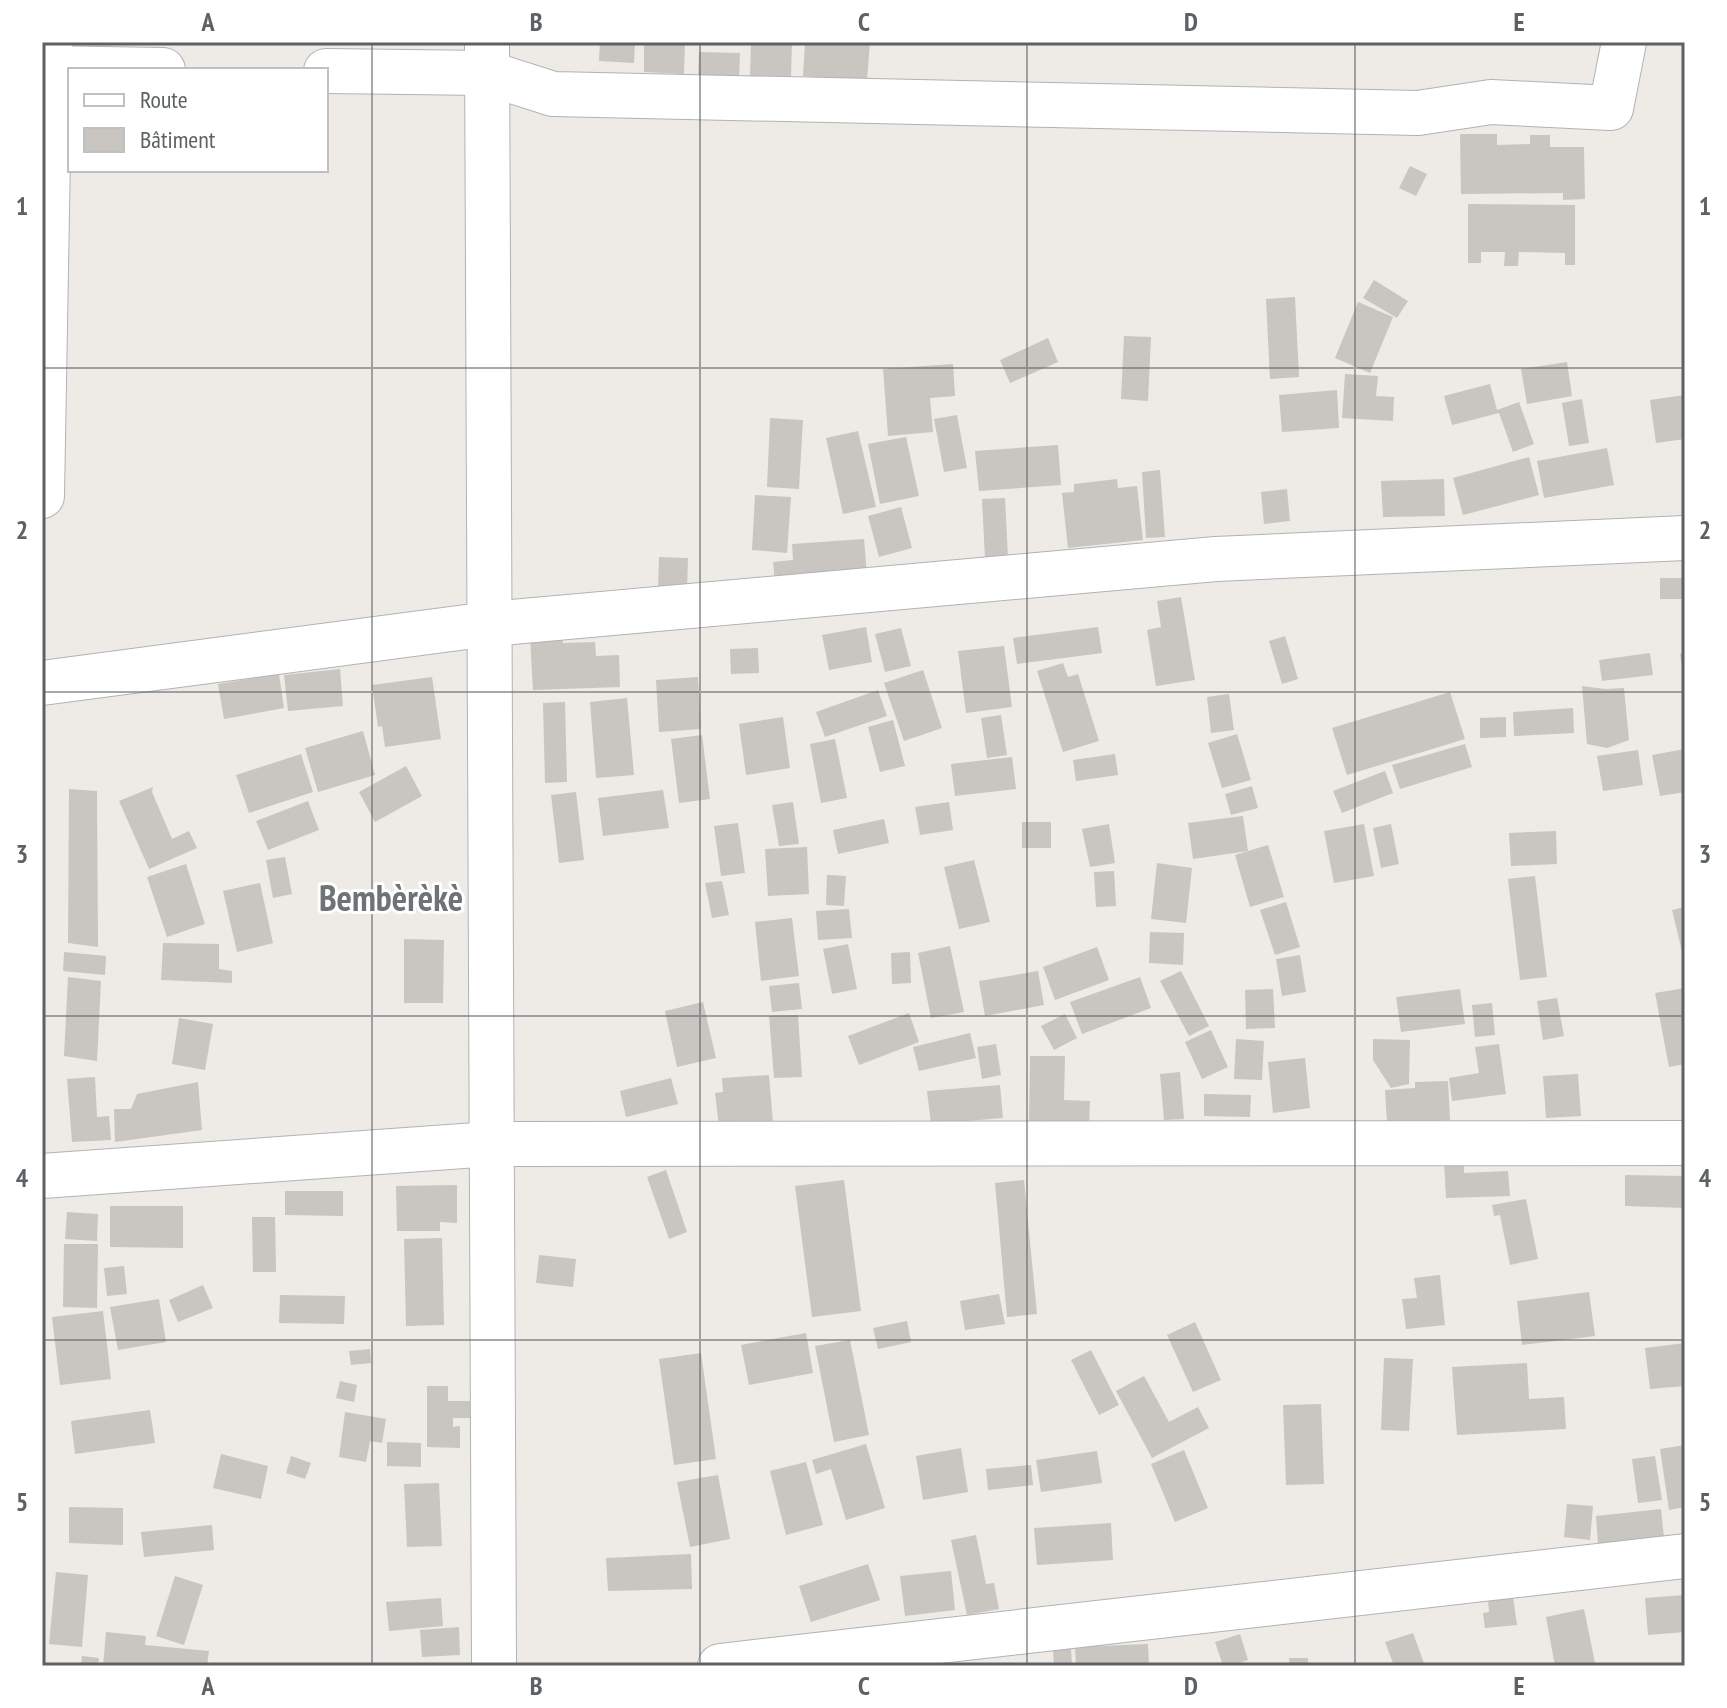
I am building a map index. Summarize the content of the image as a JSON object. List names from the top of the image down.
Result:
{
  "districts": ["Bembèrèkè"],
  "legend": ["Route", "Bâtiment"],
  "grid": {
    "columns": [
      "A",
      "B",
      "C",
      "D",
      "E"
    ],
    "rows": [
      "1",
      "2",
      "3",
      "4",
      "5"
    ]
  }
}
